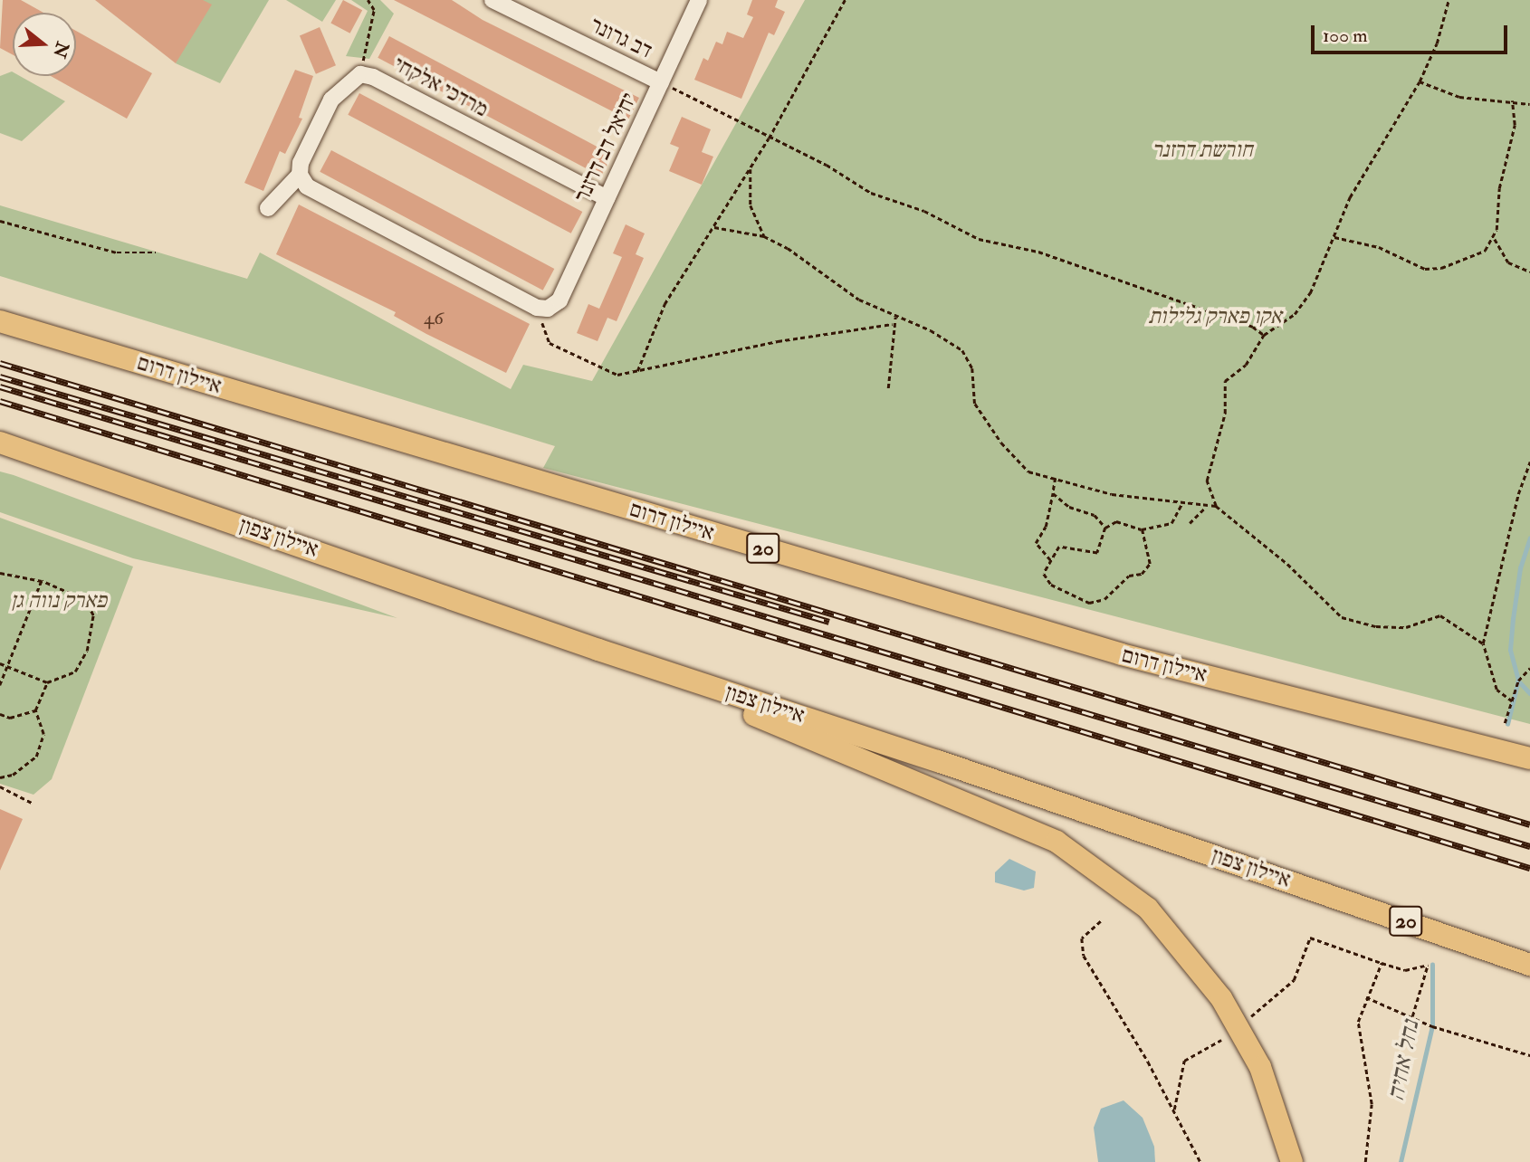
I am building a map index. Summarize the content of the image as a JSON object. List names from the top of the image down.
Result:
{
  "streets": {
    "highway": ["איילון דרום", "איילון צפון", "20"],
    "street": ["דב גרונר", "מרדכי אלקחי", "יחיאל דב דרזנר"]
  },
  "crossings": [
    ["דב גרונר", "יחיאל דב דרזנר"],
    ["מרדכי אלקחי", "יחיאל דב דרזנר"]
  ],
  "water": ["נחל אחיה"],
  "parks": ["חורשת דרזנר", "אקו פארק גלילות", "פארק נווה גן"],
  "house_numbers": ["46"],
  "scale_bar": "100 m",
  "north": "right"
}
